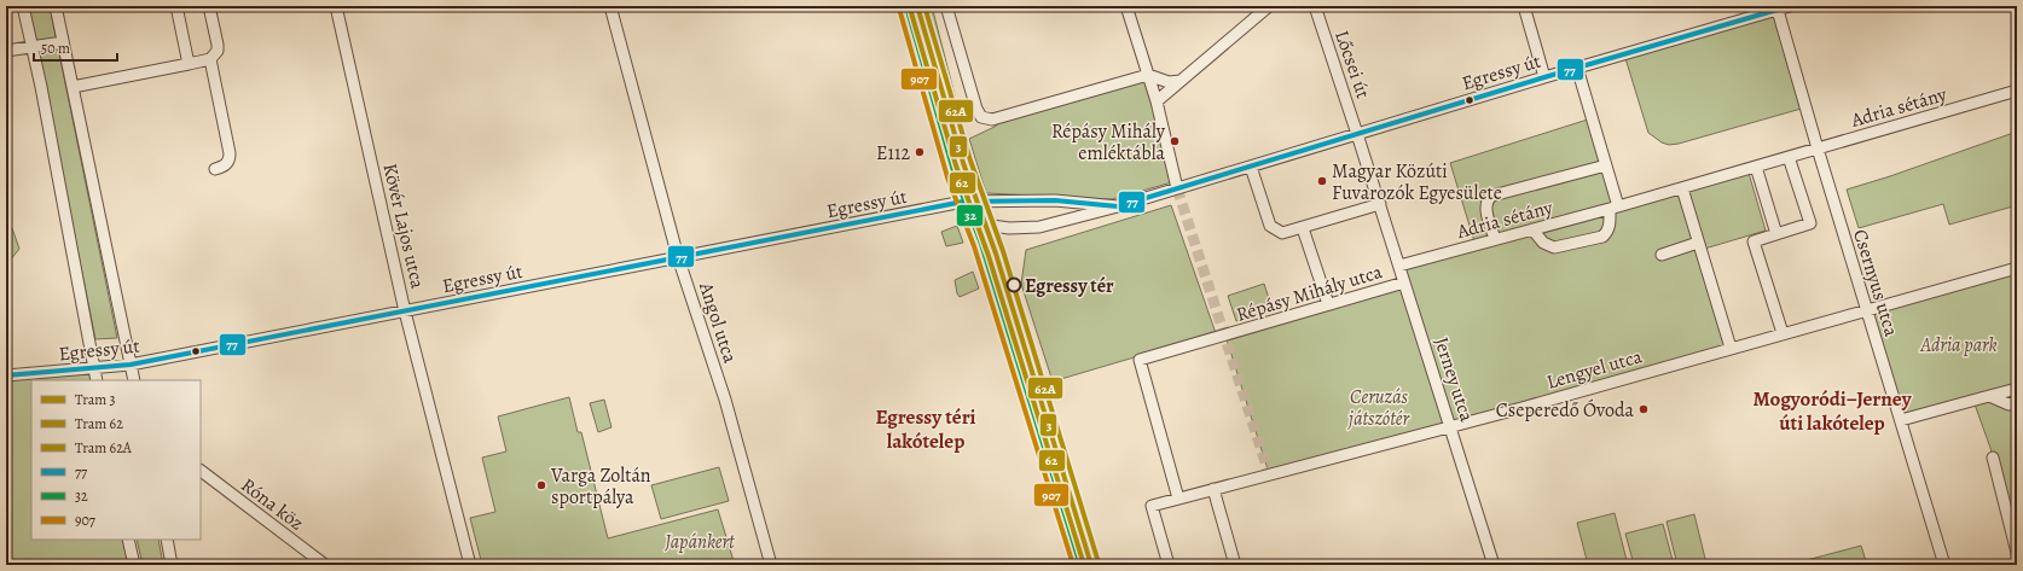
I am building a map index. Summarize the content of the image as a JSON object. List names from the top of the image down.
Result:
{
  "streets": {
    "street": [
      "Lőcsei út",
      "Egressy út",
      "Adria sétány",
      "Kövér Lajos utca",
      "Csernyus utca",
      "Répásy Mihály utca",
      "Angol utca",
      "Lengyel utca",
      "Jerney utca",
      "Róna köz"
    ]
  },
  "crossings": [
    ["Lőcsei út", "Egressy út"],
    ["Lőcsei út", "Jerney utca"],
    ["Egressy út", "Kövér Lajos utca"],
    ["Egressy út", "Csernyus utca"],
    ["Egressy út", "Angol utca"],
    ["Egressy út", "Jerney utca"],
    ["Adria sétány", "Csernyus utca"],
    ["Adria sétány", "Jerney utca"],
    ["Csernyus utca", "Lengyel utca"],
    ["Répásy Mihály utca", "Lengyel utca"],
    ["Répásy Mihály utca", "Jerney utca"],
    ["Lengyel utca", "Jerney utca"]
  ],
  "districts": ["Mogyoródi–Jerney úti lakótelep", "Egressy téri lakótelep"],
  "parks": ["Adria park", "Ceruzás játszótér", "Japánkert"],
  "places": [
    "Répásy Mihály emléktábla",
    "E112",
    "Magyar Közúti Fuvarozók Egyesülete",
    "Egressy tér",
    "Cseperedő Óvoda",
    "Varga Zoltán sportpálya"
  ],
  "lines": [
    "tram line 3",
    "tram line 62A",
    "transit line 77",
    "transit line 32",
    "tram line 62",
    "transit line 907"
  ],
  "legend": [
    "Tram 3",
    "Tram 62",
    "Tram 62A",
    "77",
    "32",
    "907"
  ],
  "scale_bar": "50 m"
}
